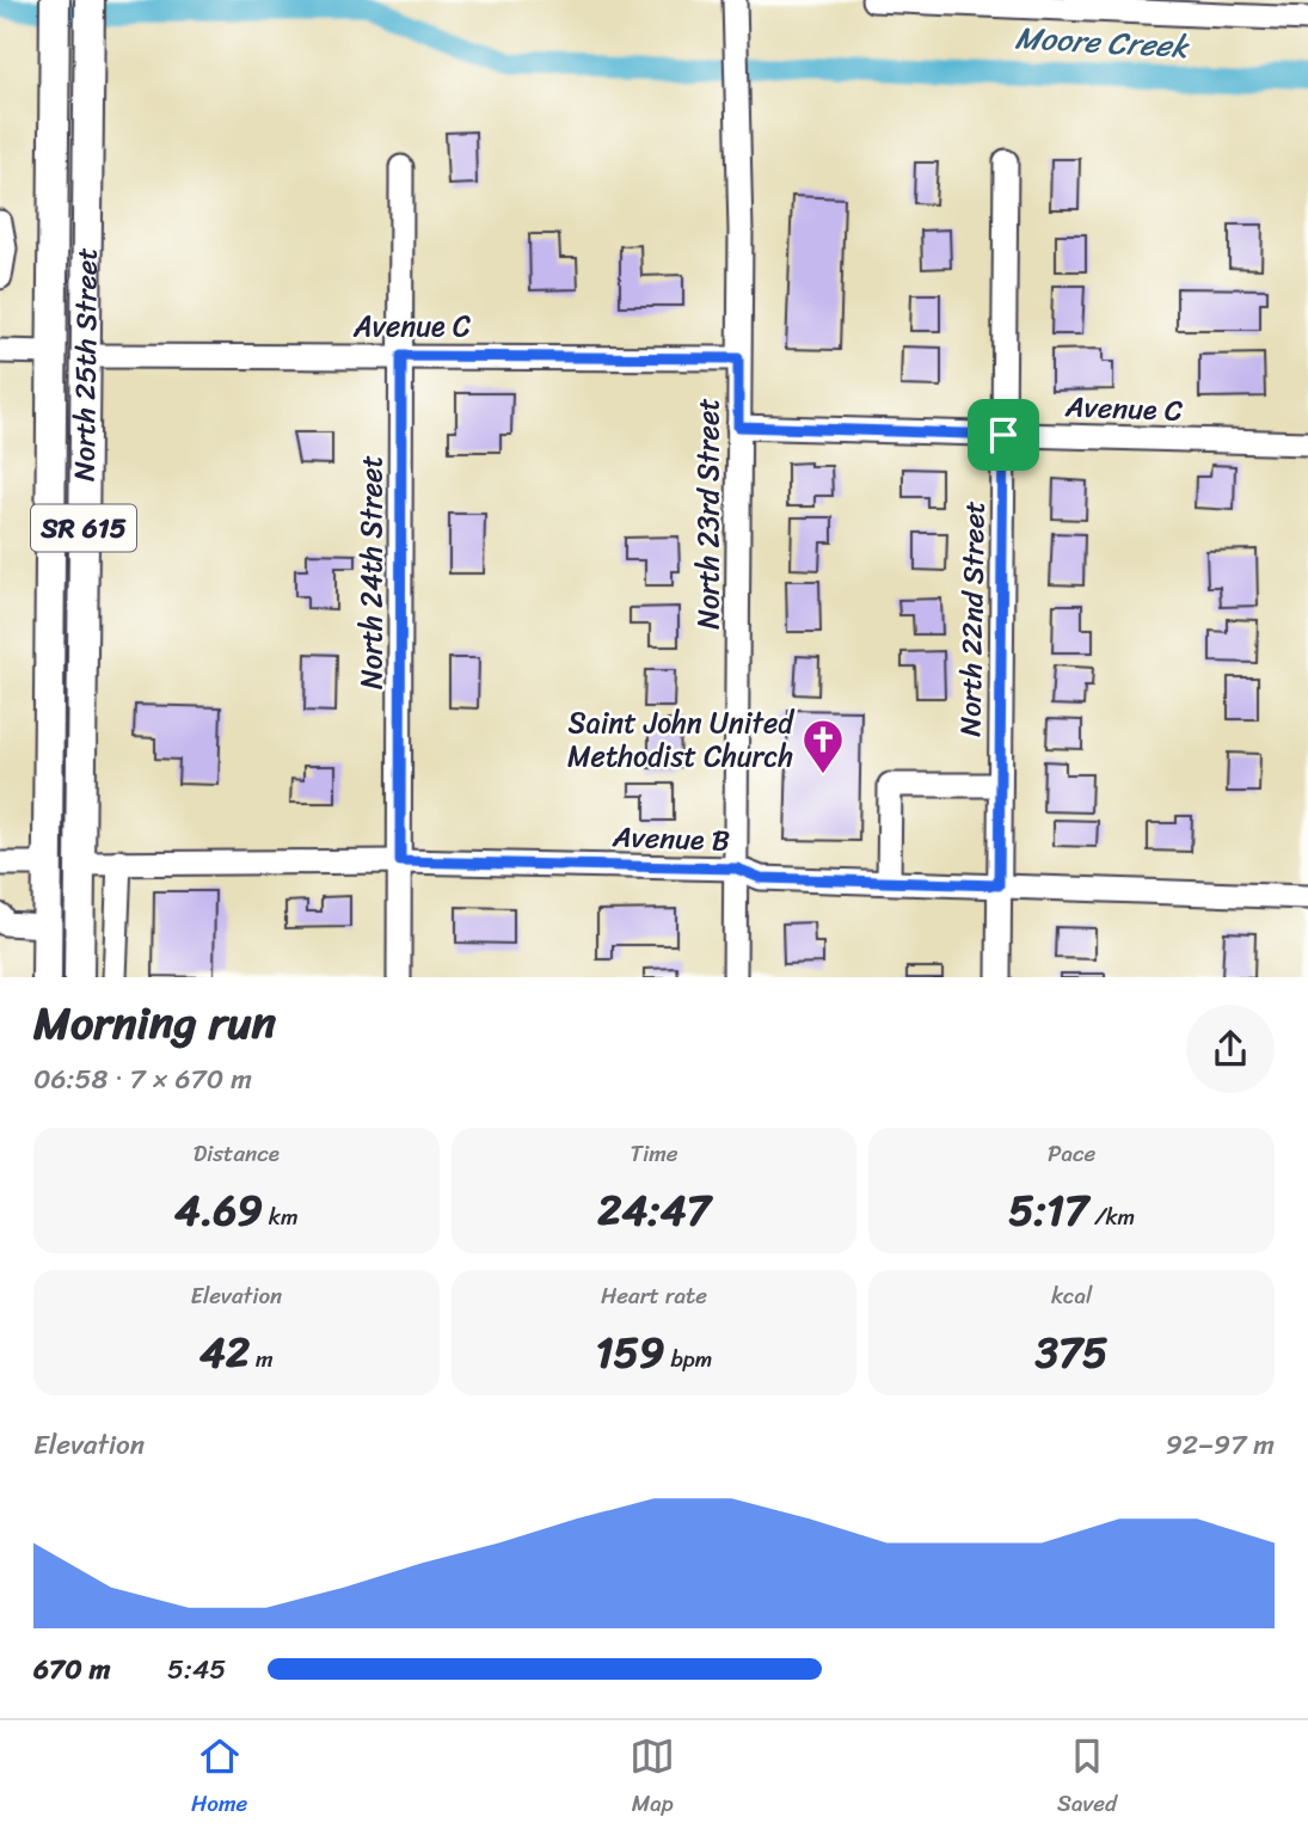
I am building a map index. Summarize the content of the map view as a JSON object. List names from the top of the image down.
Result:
{
  "streets": {
    "main road": ["North 25th Street", "SR 615"],
    "street": [
      "Avenue C",
      "North 23rd Street",
      "North 24th Street",
      "North 22nd Street",
      "Avenue B"
    ]
  },
  "crossings": [
    ["Avenue C", "North 25th Street"],
    ["Avenue C", "North 23rd Street"],
    ["Avenue C", "North 24th Street"],
    ["Avenue C", "North 22nd Street"],
    ["North 25th Street", "Avenue B"],
    ["North 23rd Street", "Avenue B"],
    ["North 24th Street", "Avenue B"],
    ["North 22nd Street", "Avenue B"]
  ],
  "water": ["Moore Creek"],
  "places": {
    "church": ["Saint John United Methodist Church"]
  },
  "page": {
    "heading": ["Morning run", "06:58 · 7 × 670 m"],
    "stats": [
      ["Distance", "4.69 km"],
      ["Time", "24:47"],
      ["Pace", "5:17 /km"],
      ["Elevation", "42 m"],
      ["Heart rate", "159 bpm"],
      ["kcal", "375"]
    ],
    "chart": ["Elevation", "92–97 m"],
    "list": [
      {
        "name": "670 m",
        "note": "5:45"
      }
    ],
    "tabs": ["Home", "Map", "Saved"]
  }
}
